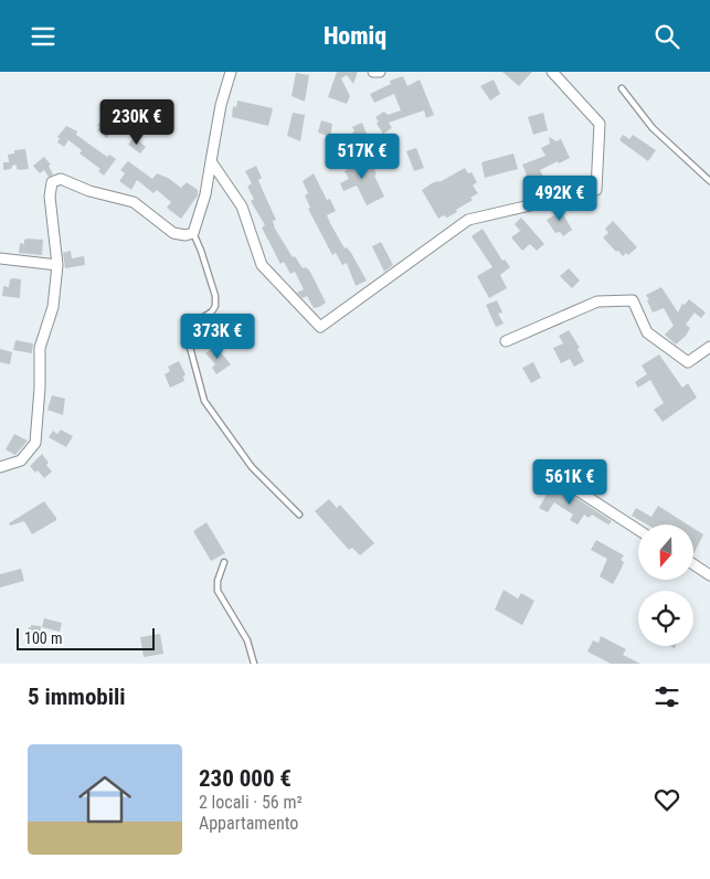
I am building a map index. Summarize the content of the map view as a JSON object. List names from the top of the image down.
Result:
{
  "scale_bar": "100 m",
  "north": "bottom",
  "page": {
    "header": "Homiq",
    "price": [
      "230K €",
      "517K €",
      "492K €",
      "373K €",
      "561K €"
    ],
    "scale": "100 m",
    "heading": "5 immobili",
    "list": [
      {
        "name": "230 000 €",
        "note": "2 locali · 56 m² · Appartamento"
      }
    ]
  }
}
